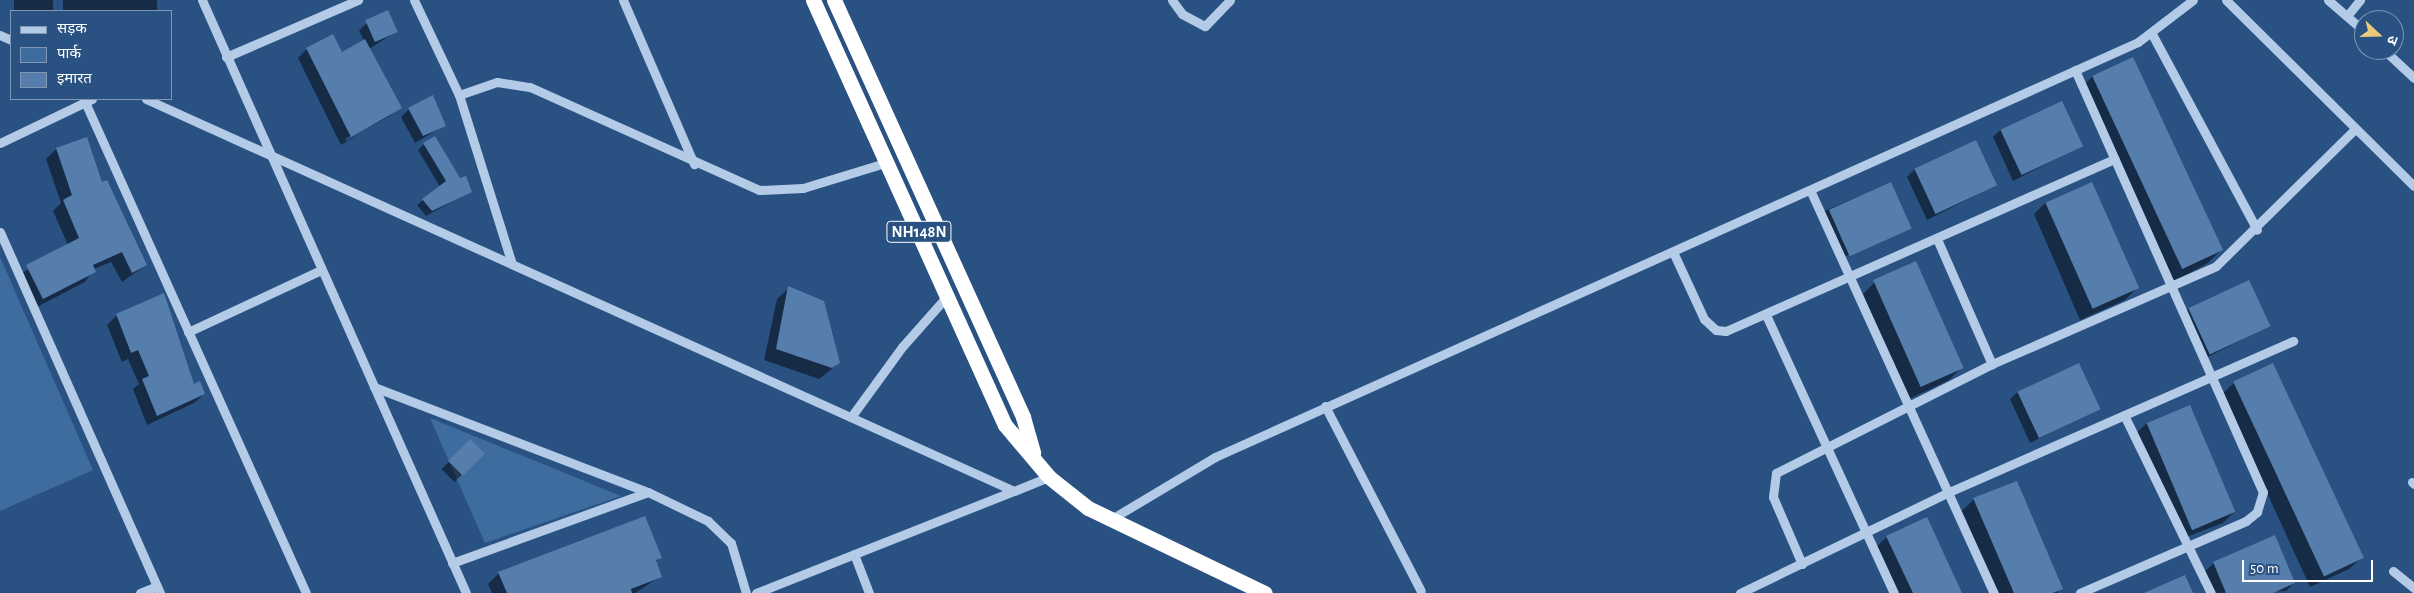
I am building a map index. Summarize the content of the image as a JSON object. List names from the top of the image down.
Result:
{
  "streets": {
    "highway": ["NH148N"]
  },
  "legend": ["सड़क", "पार्क", "इमारत"],
  "scale_bar": "50 m",
  "north": "right"
}
